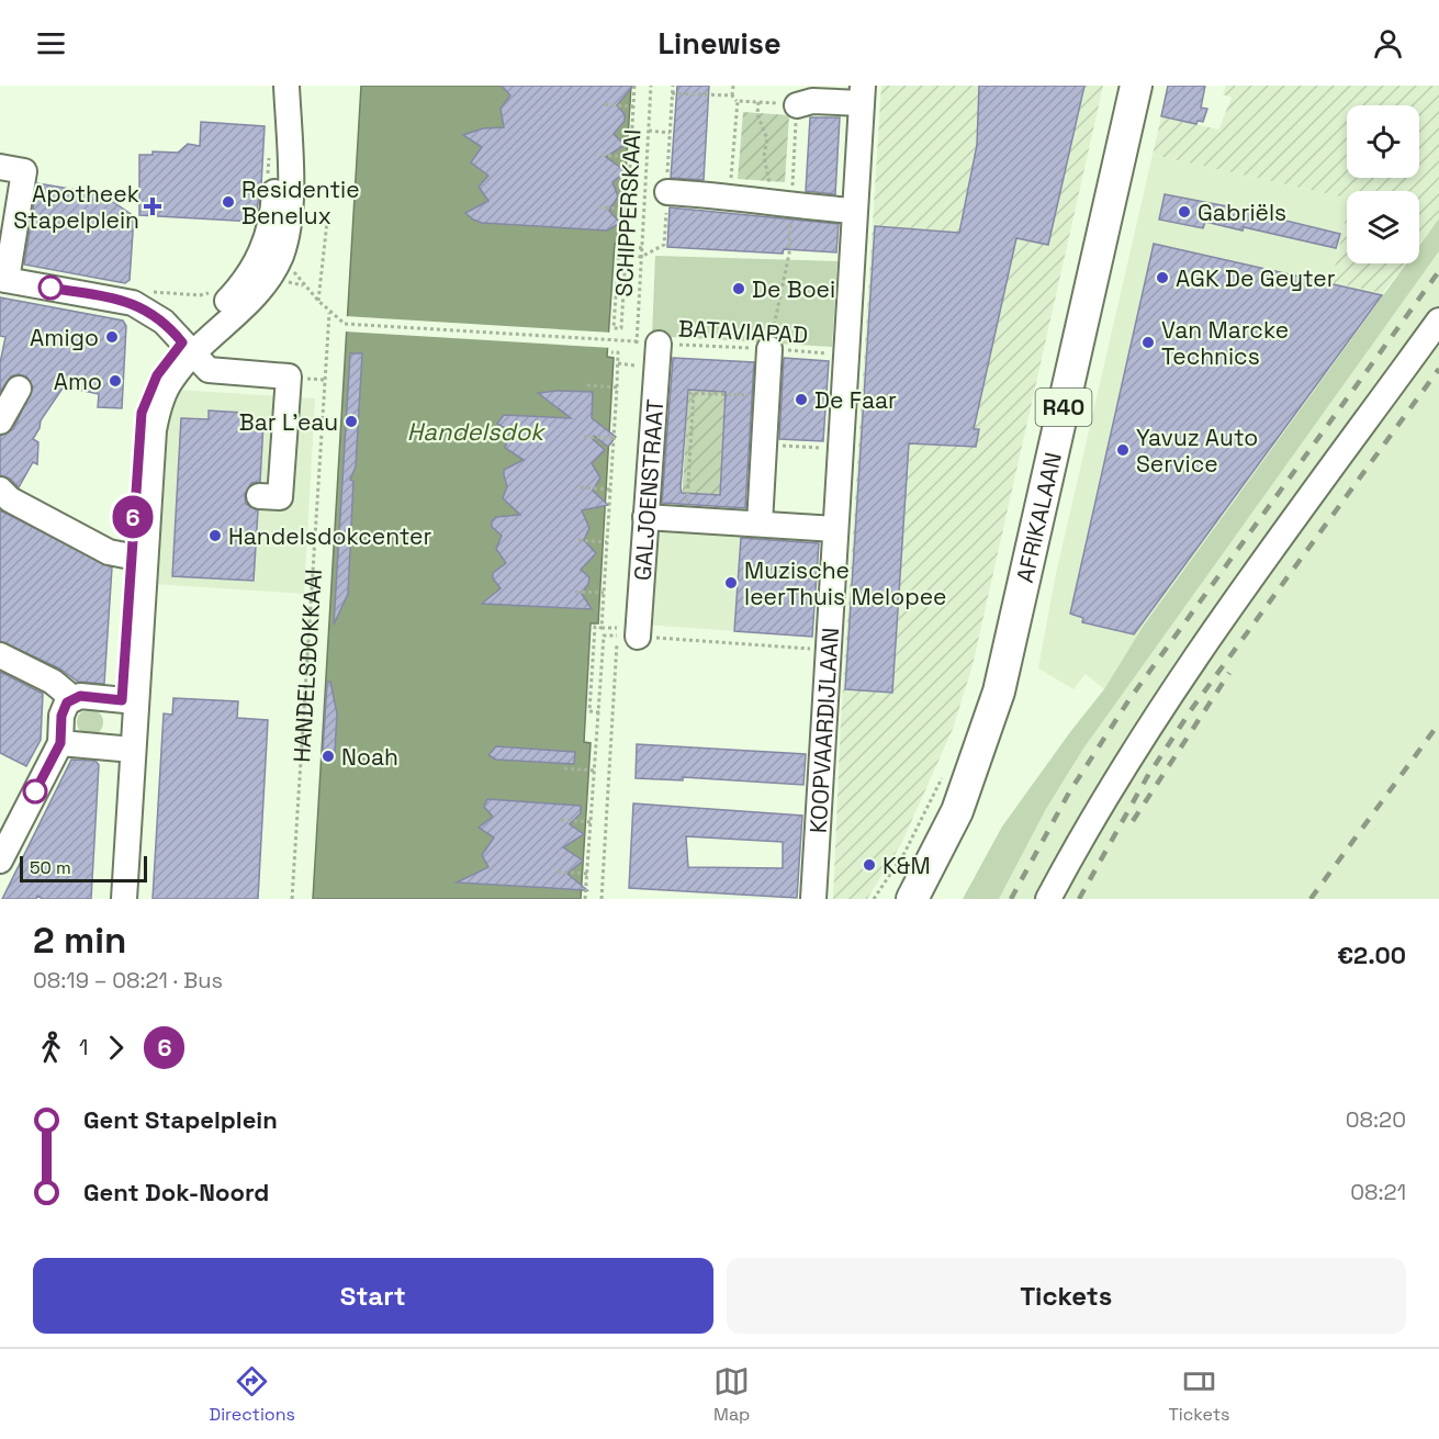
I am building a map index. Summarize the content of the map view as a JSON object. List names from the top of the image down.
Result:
{
  "streets": {
    "main road": ["R40", "AFRIKALAAN"],
    "street": ["GALJOENSTRAAT", "KOOPVAARDIJLAAN"],
    "path": ["SCHIPPERSKAAI", "BATAVIAPAD", "HANDELSDOKKAAI"]
  },
  "crossings": [
    ["SCHIPPERSKAAI", "BATAVIAPAD"],
    ["SCHIPPERSKAAI", "GALJOENSTRAAT"],
    ["BATAVIAPAD", "GALJOENSTRAAT"],
    ["BATAVIAPAD", "HANDELSDOKKAAI"],
    ["BATAVIAPAD", "KOOPVAARDIJLAAN"]
  ],
  "water": ["Handelsdok"],
  "places": {
    "other": [
      "Residentie Benelux",
      "Gabriëls",
      "AGK De Geyter",
      "De Boei",
      "Amigo",
      "Van Marcke Technics",
      "Amo",
      "De Faar",
      "Bar L'eau",
      "Yavuz Auto Service",
      "Handelsdokcenter",
      "Muzische leerThuis Melopee",
      "Noah",
      "K&M"
    ],
    "health": ["Apotheek Stapelplein"]
  },
  "lines": ["bus line 6"],
  "scale_bar": "50 m",
  "page": {
    "header": "Linewise",
    "on_map": "6",
    "scale": "50 m",
    "heading": ["2 min", "08:19 – 08:21 · Bus", "€2.00"],
    "legs": ["1", "6"],
    "list": [
      {
        "name": "Gent Stapelplein",
        "value": "08:20"
      },
      {
        "name": "Gent Dok-Noord",
        "value": "08:21"
      }
    ],
    "buttons": ["Start", "Tickets"],
    "tabs": ["Directions", "Map", "Tickets"]
  }
}
